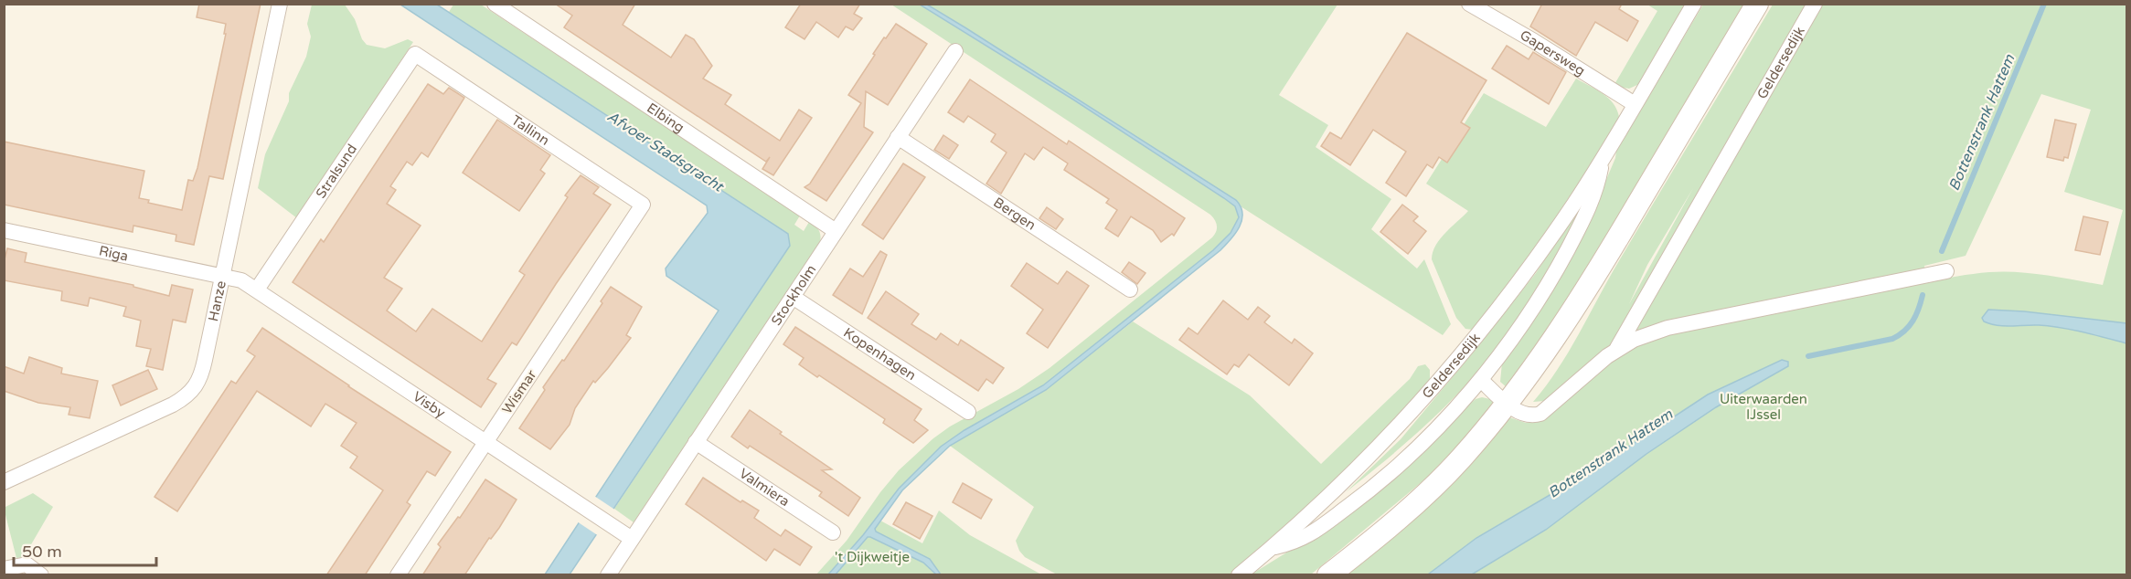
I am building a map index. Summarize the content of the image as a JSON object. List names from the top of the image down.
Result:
{
  "streets": {
    "street": [
      "Gapersweg",
      "Geldersedijk",
      "Elbing",
      "Tallinn",
      "Stralsund",
      "Bergen",
      "Riga",
      "Stockholm",
      "Hanze",
      "Kopenhagen",
      "Wismar",
      "Visby",
      "Valmiera"
    ]
  },
  "crossings": [
    ["Gapersweg", "Geldersedijk"],
    ["Elbing", "Stockholm"],
    ["Tallinn", "Stralsund"],
    ["Tallinn", "Wismar"],
    ["Stralsund", "Visby"],
    ["Bergen", "Stockholm"],
    ["Riga", "Hanze"],
    ["Riga", "Visby"],
    ["Stockholm", "Kopenhagen"],
    ["Stockholm", "Visby"],
    ["Stockholm", "Valmiera"],
    ["Hanze", "Visby"],
    ["Wismar", "Visby"]
  ],
  "water": ["Bottenstrank Hattem", "Afvoer Stadsgracht"],
  "parks": ["Uiterwaarden IJssel", "'t Dijkweitje"],
  "scale_bar": "50 m"
}
